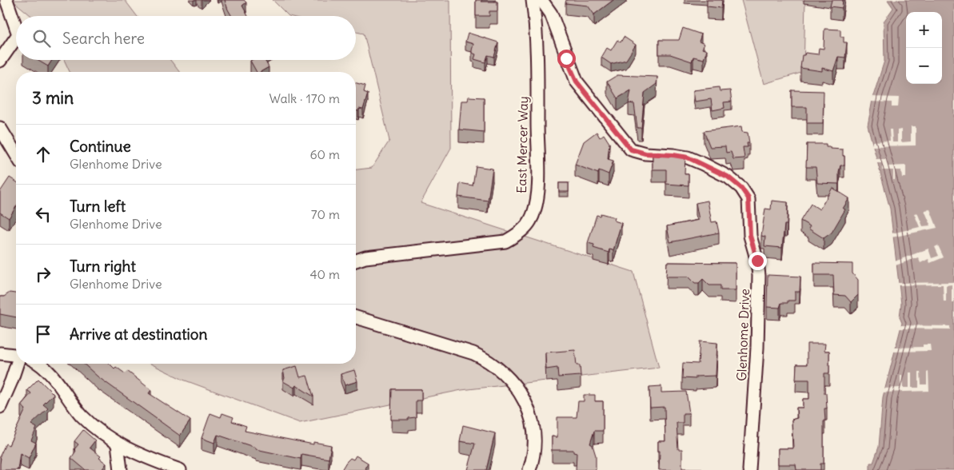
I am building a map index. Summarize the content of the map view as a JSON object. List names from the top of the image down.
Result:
{
  "streets": {
    "street": ["East Mercer Way", "Glenhome Drive"]
  },
  "page": {
    "map_buttons": ["+", "−"],
    "search": "Search here",
    "heading": ["3 min", "Walk · 170 m"],
    "list": [
      ["Continue", "Glenhome Drive", "60 m"],
      ["Turn left", "Glenhome Drive", "70 m"],
      ["Turn right", "Glenhome Drive", "40 m"],
      "Arrive at destination"
    ]
  }
}
